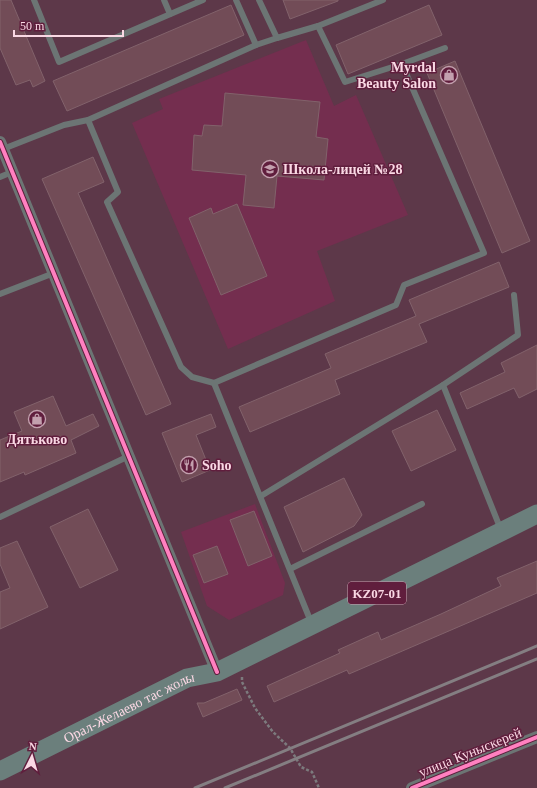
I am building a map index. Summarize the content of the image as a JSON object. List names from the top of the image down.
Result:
{
  "streets": {
    "main road": ["KZ07-01", "Орал-Желаево тас жолы"],
    "street": ["улица Куныскерей"]
  },
  "crossings": [
    ["KZ07-01", "Орал-Желаево тас жолы"]
  ],
  "places": {
    "shop": ["Myrdal Beauty Salon", "Дятьково"],
    "school or university": ["Школа-лицей №28"],
    "restaurant": ["Soho"]
  },
  "scale_bar": "50 m",
  "north": "top"
}
